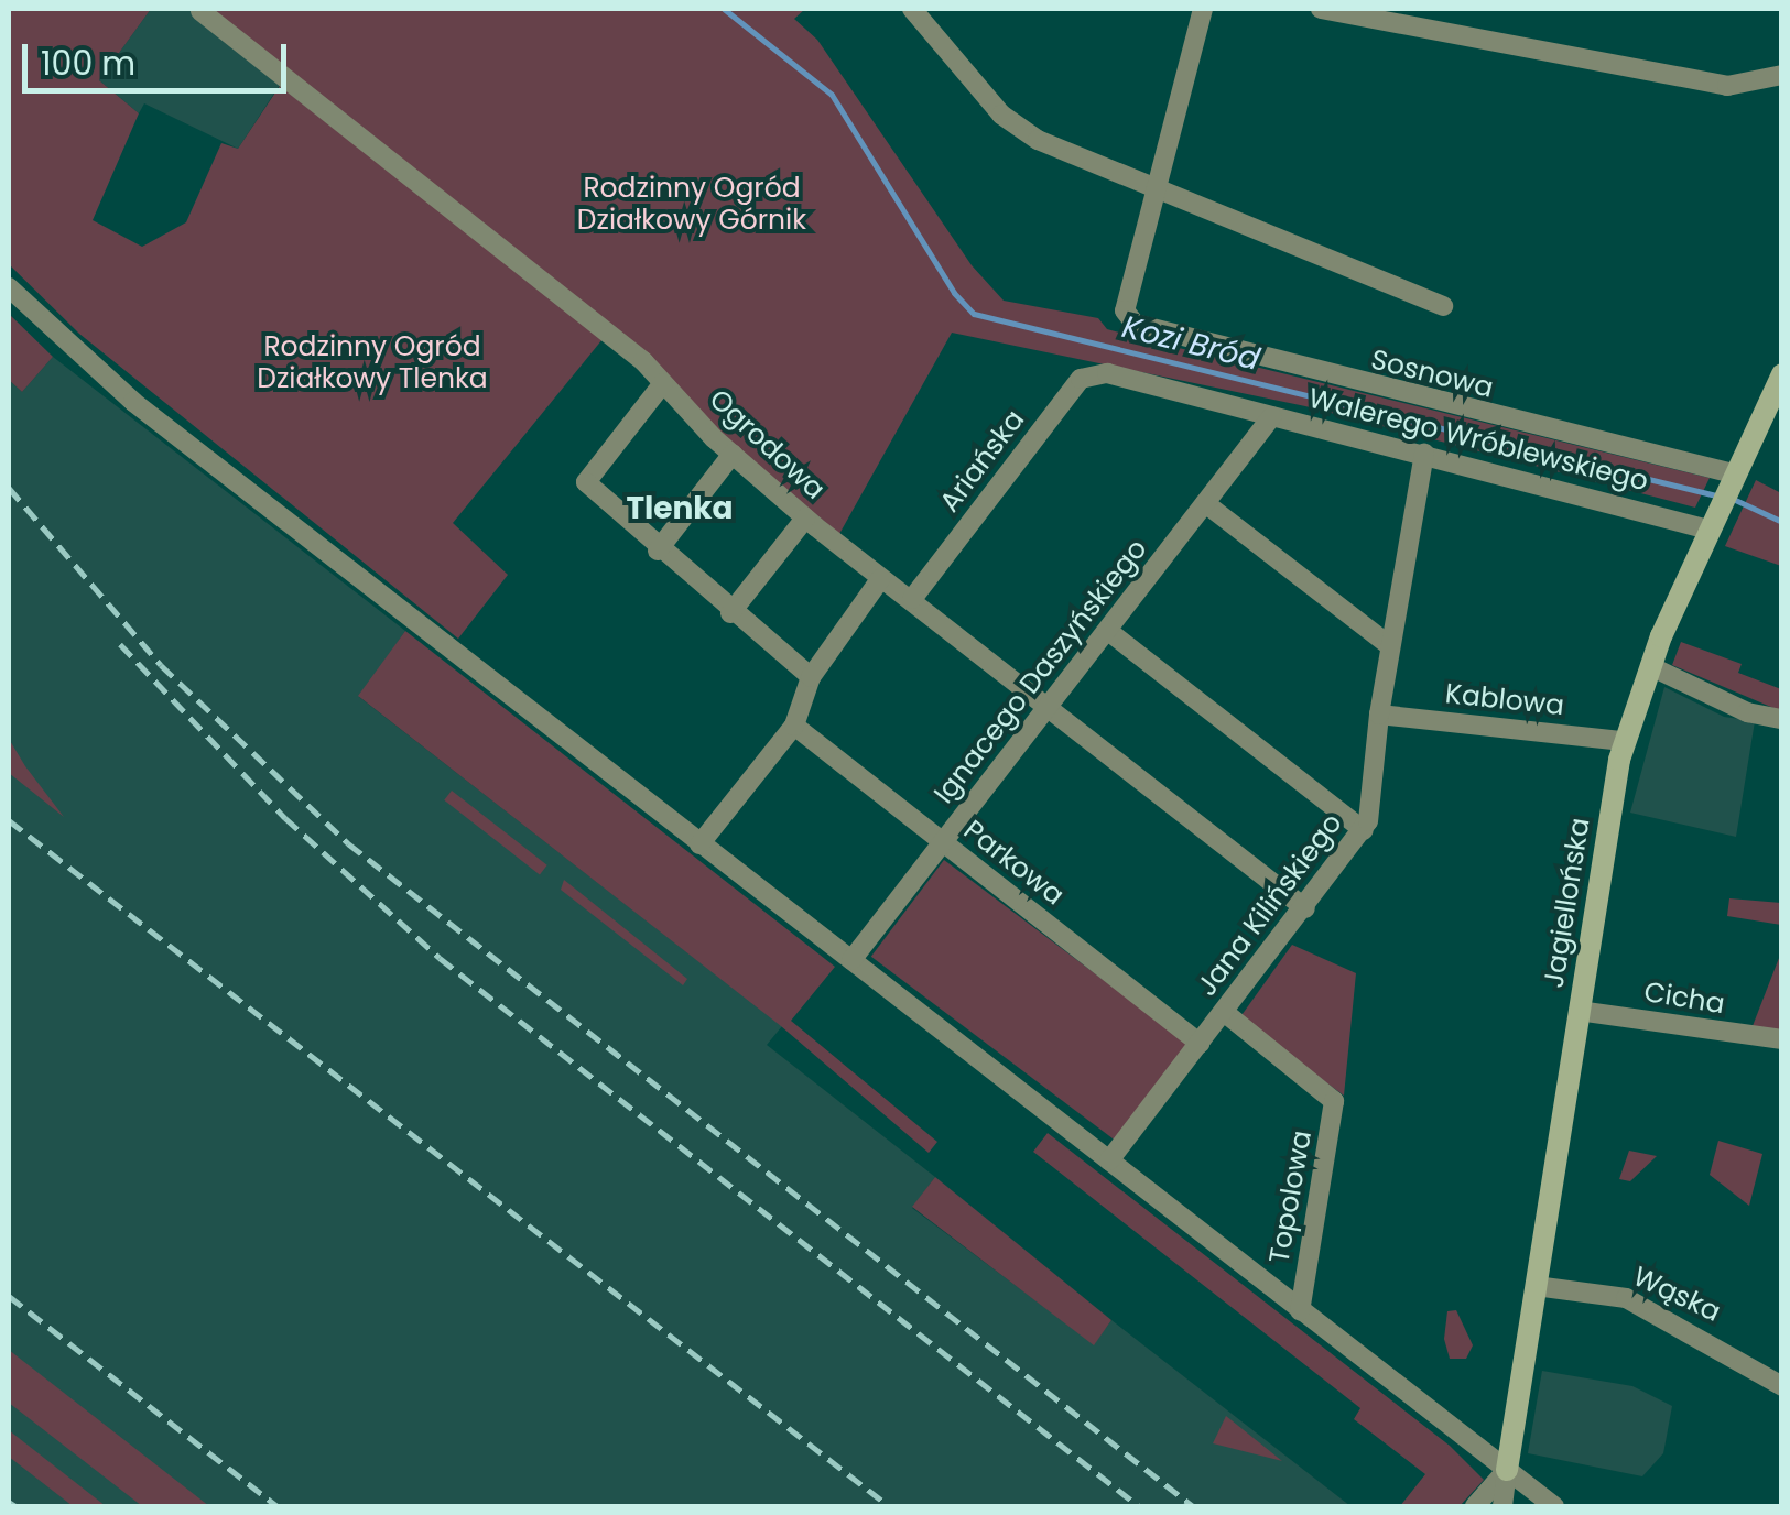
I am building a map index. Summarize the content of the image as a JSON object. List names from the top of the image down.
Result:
{
  "streets": {
    "street": [
      "Sosnowa",
      "Walerego Wróblewskiego",
      "Ogrodowa",
      "Ariańska",
      "Ignacego Daszyńskiego",
      "Kablowa",
      "Parkowa",
      "Jagiellońska",
      "Jana Kilińskiego",
      "Cicha",
      "Topolowa",
      "Wąska"
    ]
  },
  "crossings": [
    ["Sosnowa", "Jagiellońska"],
    ["Walerego Wróblewskiego", "Ariańska"],
    ["Walerego Wróblewskiego", "Ignacego Daszyńskiego"],
    ["Walerego Wróblewskiego", "Jagiellońska"],
    ["Walerego Wróblewskiego", "Jana Kilińskiego"],
    ["Ogrodowa", "Ariańska"],
    ["Ogrodowa", "Ignacego Daszyńskiego"],
    ["Ogrodowa", "Jana Kilińskiego"],
    ["Ignacego Daszyńskiego", "Parkowa"],
    ["Kablowa", "Jagiellońska"],
    ["Kablowa", "Jana Kilińskiego"],
    ["Parkowa", "Jana Kilińskiego"],
    ["Jagiellońska", "Cicha"],
    ["Jagiellońska", "Wąska"],
    ["Jana Kilińskiego", "Topolowa"]
  ],
  "districts": ["Tlenka"],
  "water": ["Kozi Bród"],
  "parks": ["Rodzinny Ogród Działkowy Górnik", "Rodzinny Ogród Działkowy Tlenka"],
  "scale_bar": "100 m"
}
